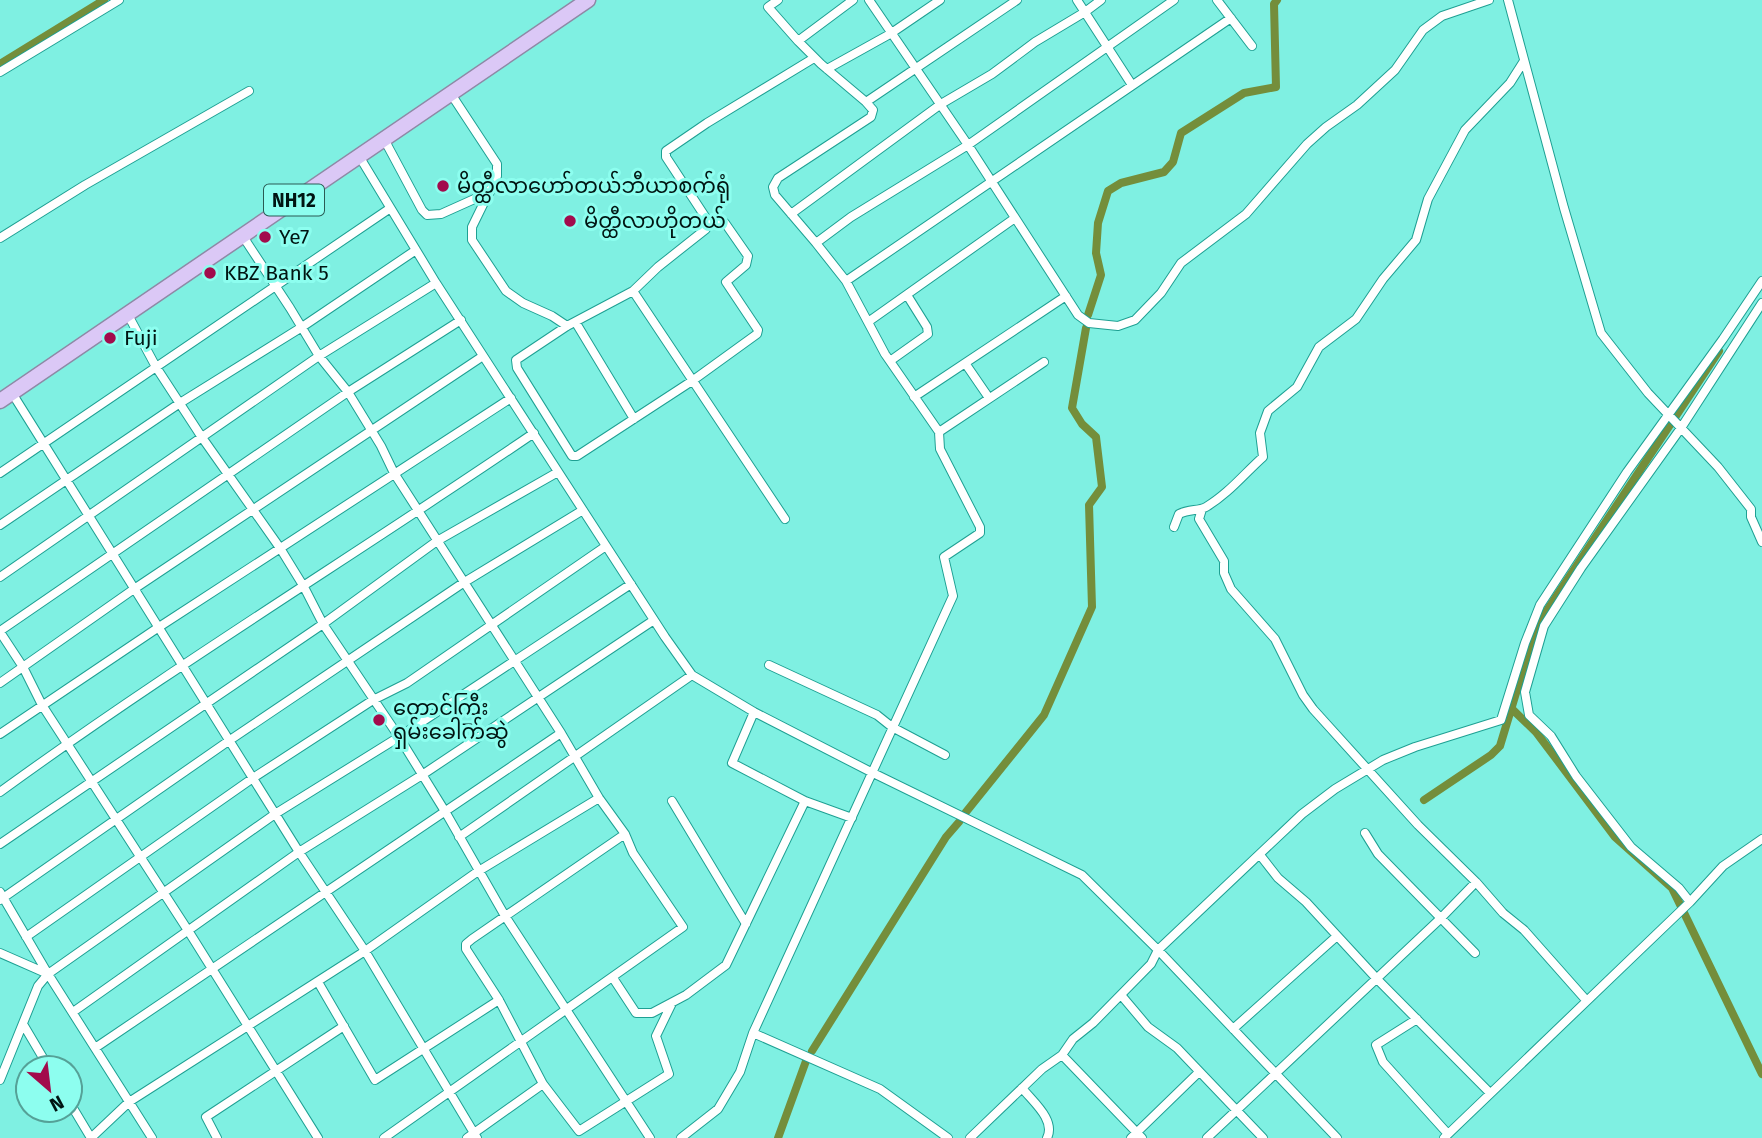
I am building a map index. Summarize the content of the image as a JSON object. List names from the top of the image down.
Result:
{
  "streets": {
    "highway": ["NH12"]
  },
  "places": [
    "မိတ္ထီလာဟော်တယ်ဘီယာစက်ရုံ",
    "မိတ္ထီလာဟိုတယ်",
    "Ye7",
    "KBZ Bank 5",
    "Fuji",
    "တောင်ကြီး ရှမ်းခေါက်ဆွဲ"
  ],
  "north": "bottom right"
}
